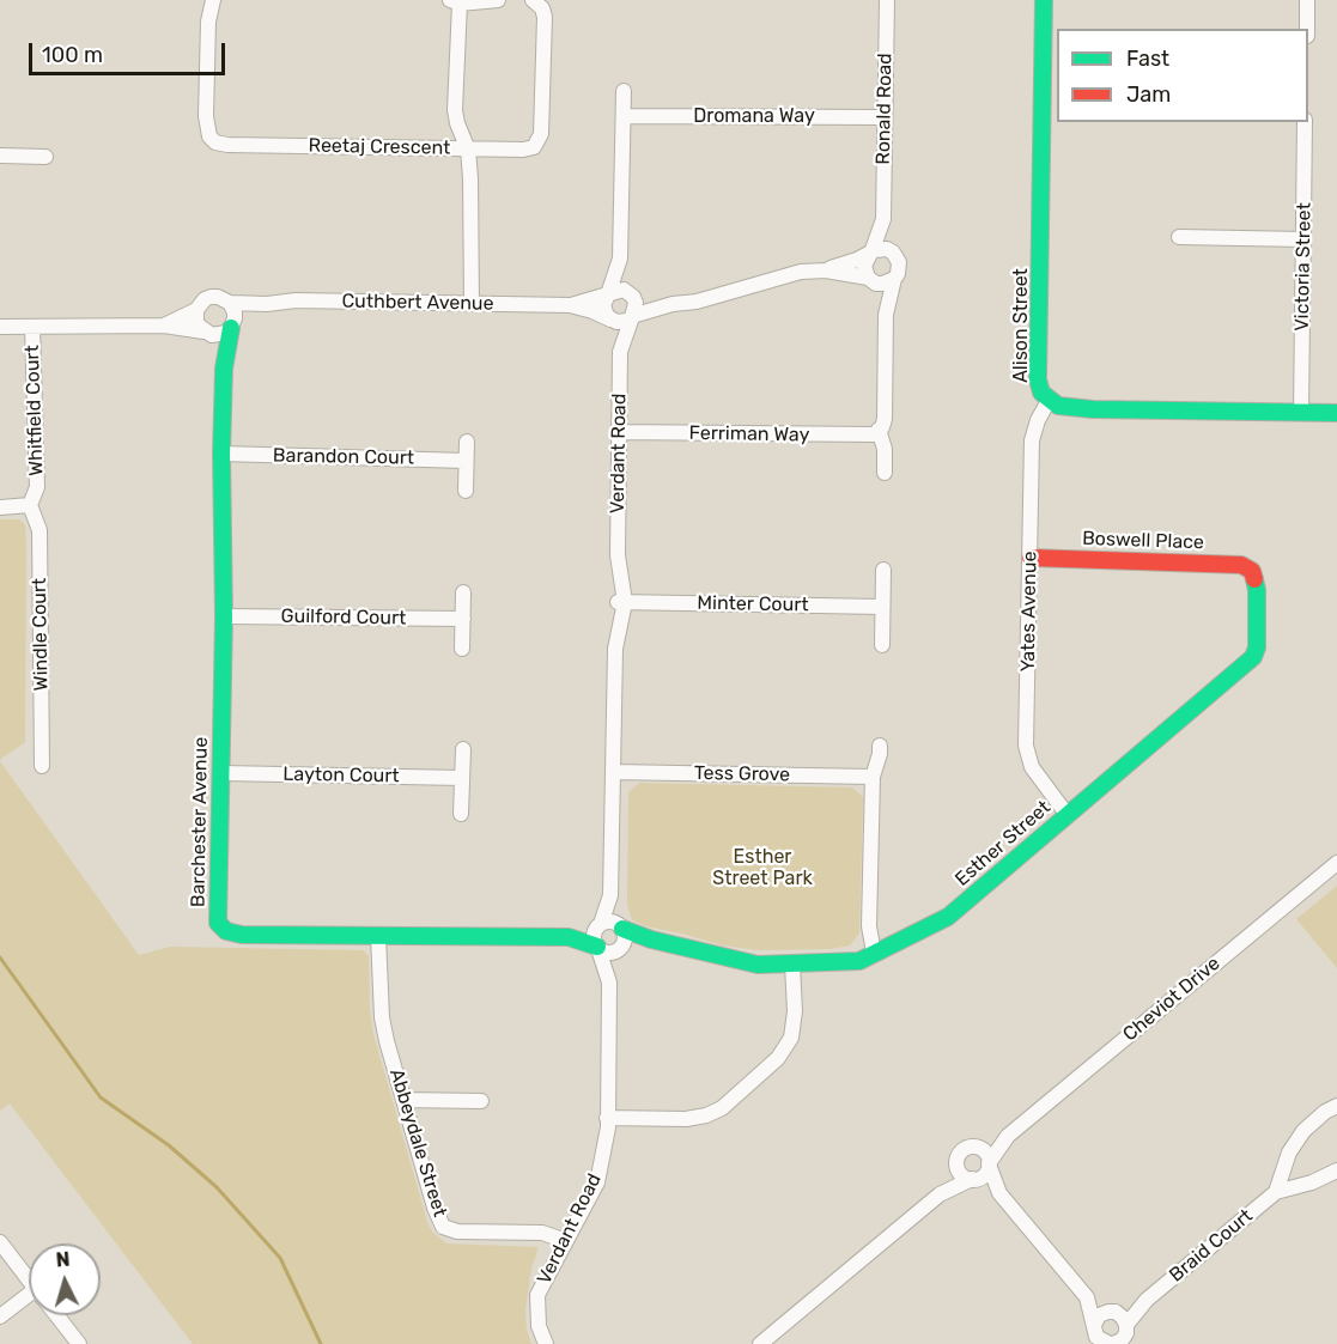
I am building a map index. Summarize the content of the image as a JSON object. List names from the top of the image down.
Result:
{
  "streets": {
    "street": [
      "Ronald Road",
      "Dromana Way",
      "Reetaj Crescent",
      "Victoria Street",
      "Cuthbert Avenue",
      "Alison Street",
      "Whitfield Court",
      "Ferriman Way",
      "Verdant Road",
      "Barandon Court",
      "Boswell Place",
      "Minter Court",
      "Yates Avenue",
      "Guilford Court",
      "Windle Court",
      "Tess Grove",
      "Layton Court",
      "Barchester Avenue",
      "Esther Street",
      "Cheviot Drive",
      "Abbeydale Street",
      "Braid Court"
    ]
  },
  "crossings": [
    ["Ronald Road", "Dromana Way"],
    ["Victoria Street", "Alison Street"],
    ["Cuthbert Avenue", "Verdant Road"],
    ["Cuthbert Avenue", "Barchester Avenue"],
    ["Alison Street", "Yates Avenue"],
    ["Whitfield Court", "Windle Court"],
    ["Ferriman Way", "Verdant Road"],
    ["Verdant Road", "Minter Court"],
    ["Verdant Road", "Tess Grove"],
    ["Verdant Road", "Barchester Avenue"],
    ["Verdant Road", "Esther Street"],
    ["Verdant Road", "Abbeydale Street"],
    ["Barandon Court", "Barchester Avenue"],
    ["Boswell Place", "Yates Avenue"],
    ["Boswell Place", "Esther Street"],
    ["Yates Avenue", "Esther Street"],
    ["Guilford Court", "Barchester Avenue"],
    ["Layton Court", "Barchester Avenue"],
    ["Barchester Avenue", "Esther Street"],
    ["Barchester Avenue", "Abbeydale Street"]
  ],
  "parks": ["Esther Street Park"],
  "legend": ["Fast", "Jam"],
  "scale_bar": "100 m",
  "north": "top"
}
